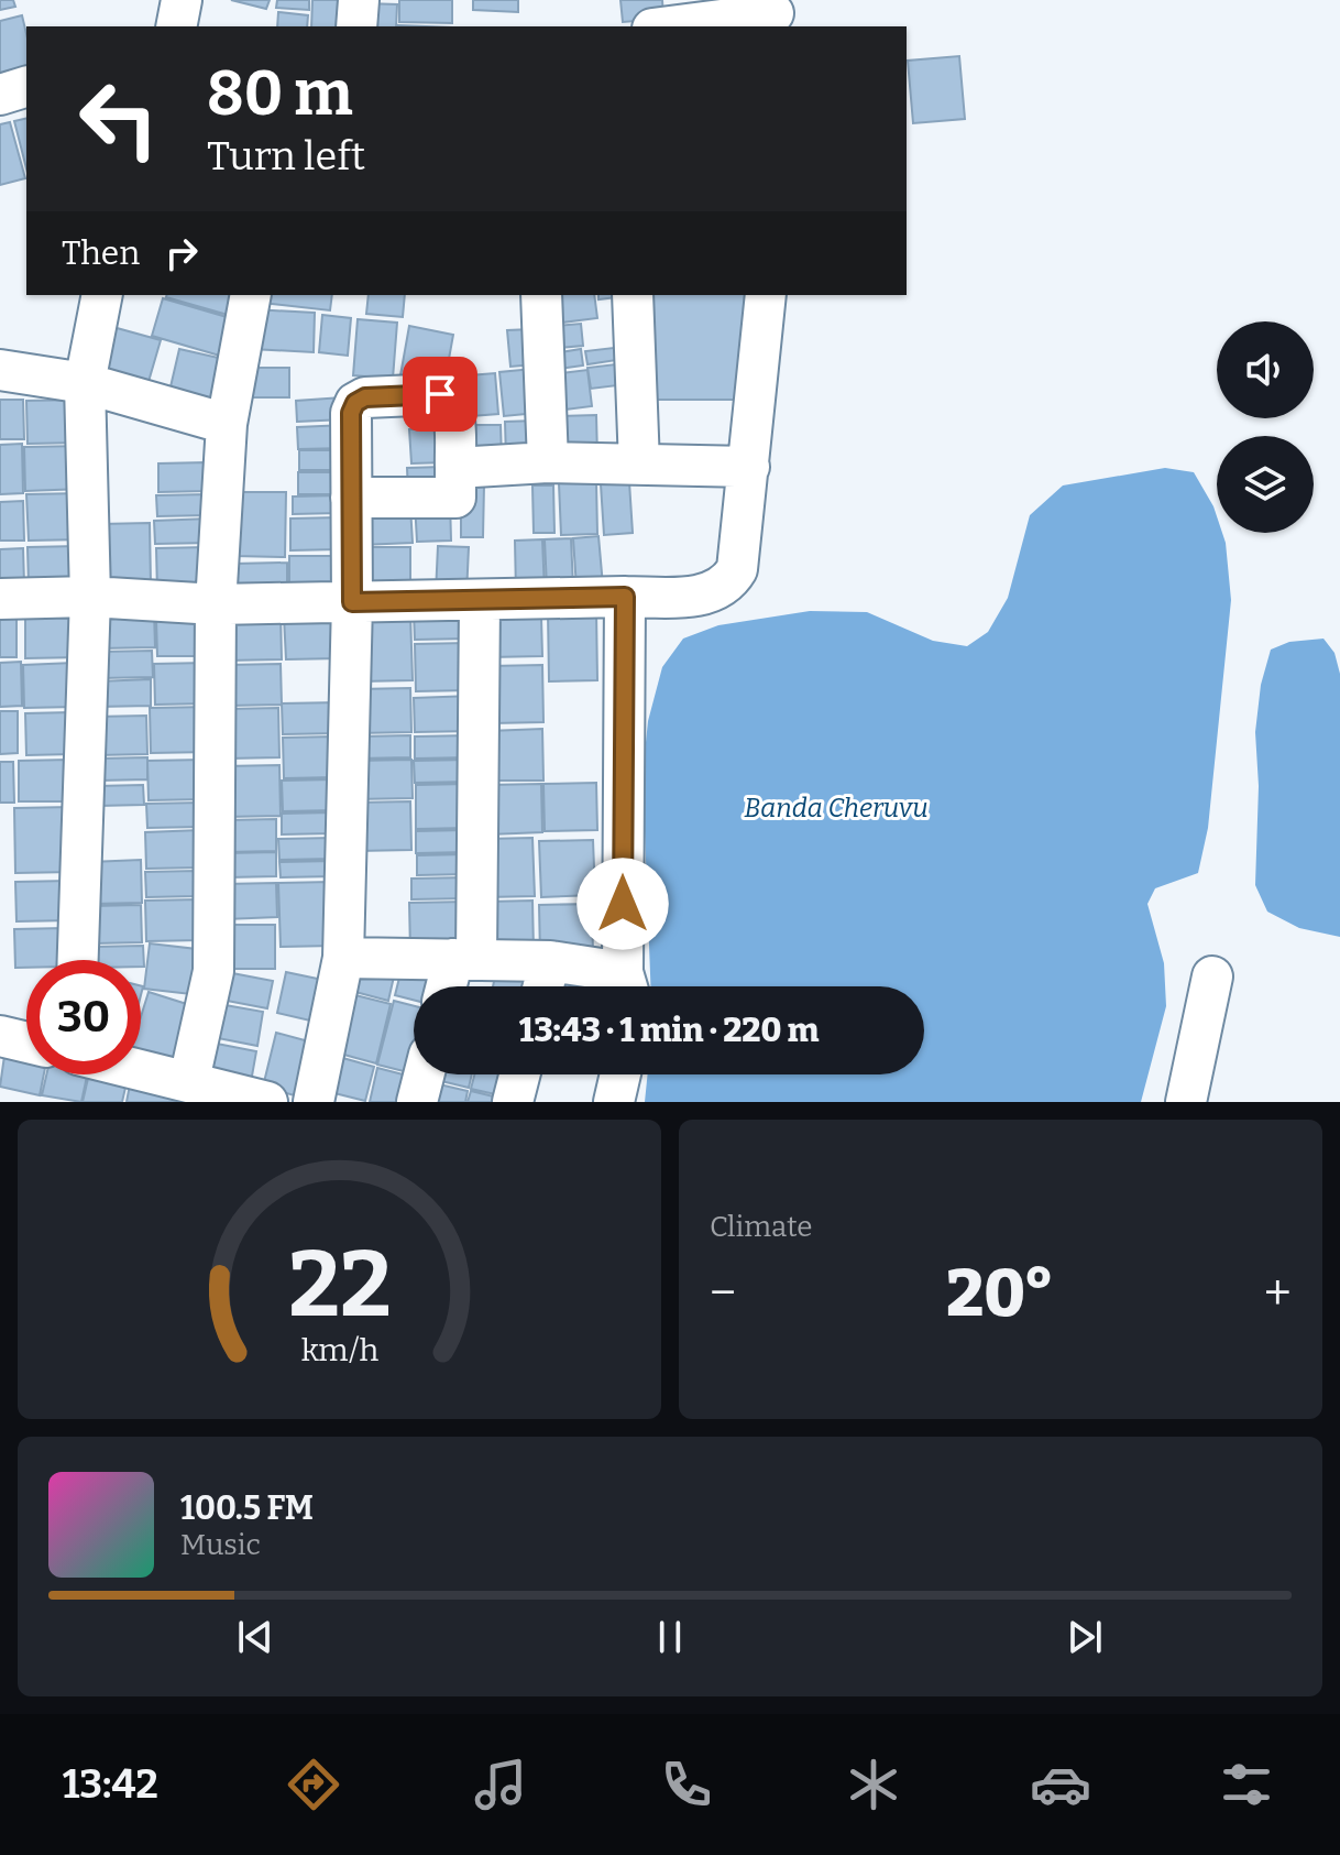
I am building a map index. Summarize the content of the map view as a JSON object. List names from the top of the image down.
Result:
{
  "water": ["Banda Cheruvu"],
  "page": {
    "turn": ["80 m", "Turn left"],
    "then": "Then",
    "limit": "30",
    "trip": "13:43 · 1 min · 220 m",
    "tile": "Climate",
    "heat": ["−", "20°", "+"],
    "song": ["100.5 FM", "Music"],
    "tabs": "13:42",
    "gauge": ["22", "km/h"]
  }
}
